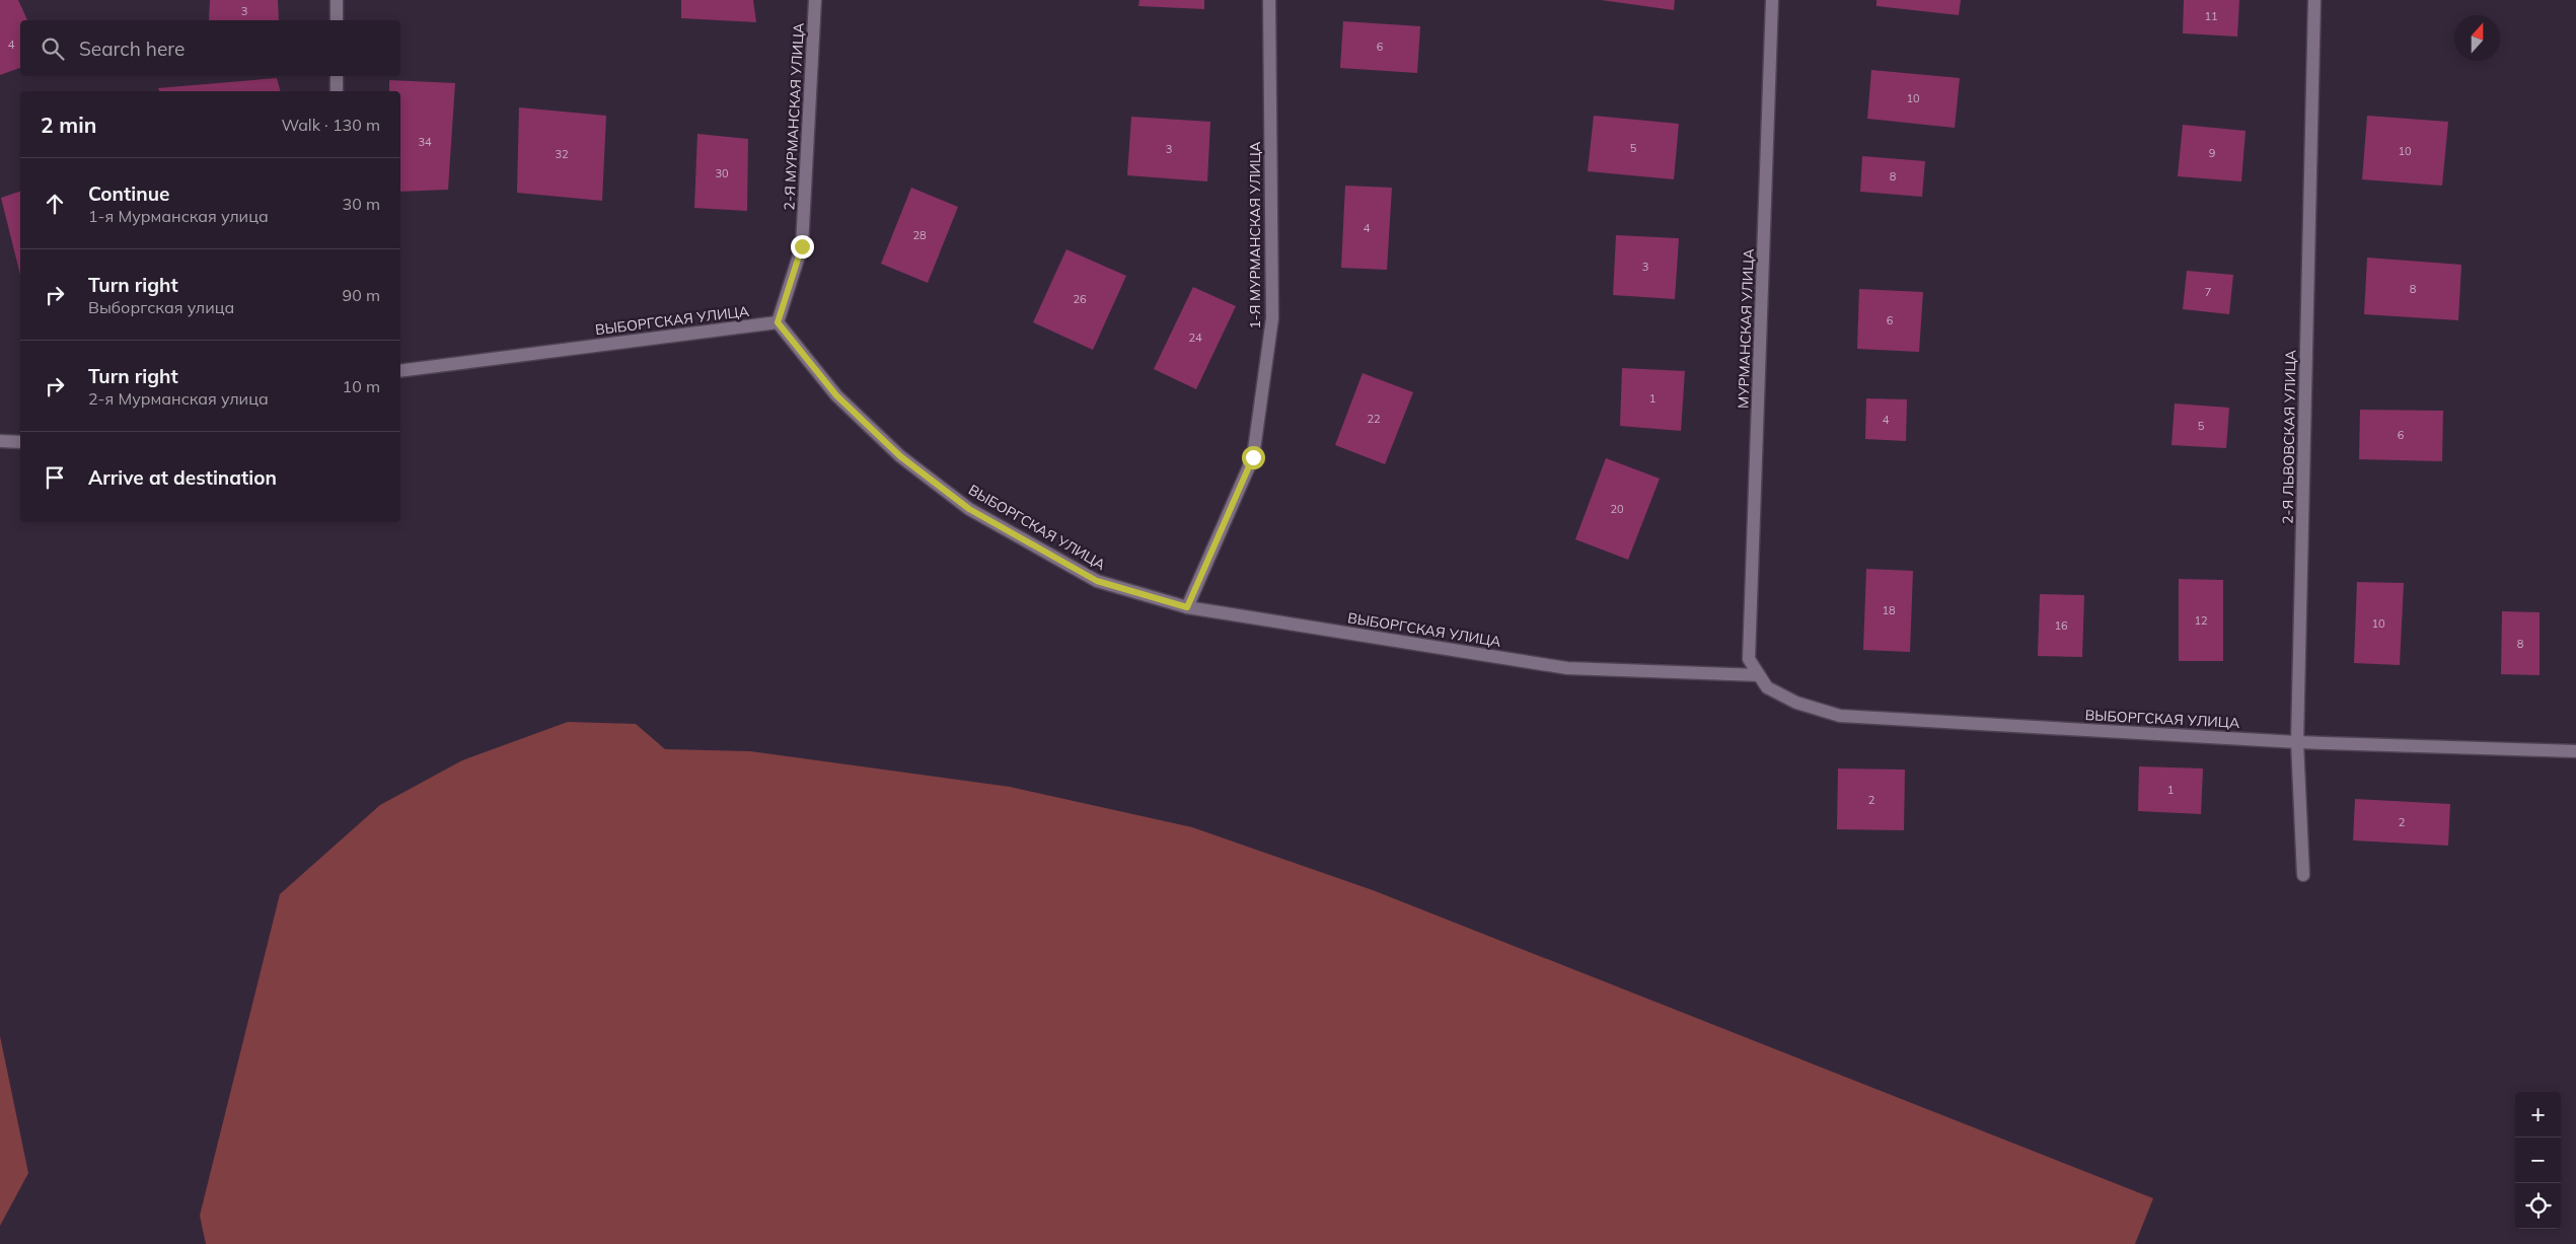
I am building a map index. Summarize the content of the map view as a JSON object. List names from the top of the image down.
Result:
{
  "streets": {
    "street": [
      "2-Я МУРМАНСКАЯ УЛИЦА",
      "1-Я МУРМАНСКАЯ УЛИЦА",
      "ВЫБОРГСКАЯ УЛИЦА",
      "МУРМАНСКАЯ УЛИЦА",
      "2-Я ЛЬВОВСКАЯ УЛИЦА"
    ]
  },
  "crossings": [
    ["2-Я МУРМАНСКАЯ УЛИЦА", "ВЫБОРГСКАЯ УЛИЦА"],
    ["1-Я МУРМАНСКАЯ УЛИЦА", "ВЫБОРГСКАЯ УЛИЦА"],
    ["ВЫБОРГСКАЯ УЛИЦА", "МУРМАНСКАЯ УЛИЦА"],
    ["ВЫБОРГСКАЯ УЛИЦА", "2-Я ЛЬВОВСКАЯ УЛИЦА"]
  ],
  "house_numbers": [
    "3",
    "11",
    "4",
    "6",
    "10",
    "34",
    "5",
    "3",
    "10",
    "9",
    "32",
    "30",
    "8",
    "4",
    "28",
    "3",
    "8",
    "7",
    "26",
    "6",
    "24",
    "1",
    "22",
    "4",
    "5",
    "6",
    "20",
    "18",
    "12",
    "10",
    "16",
    "8",
    "1",
    "2",
    "2"
  ],
  "north": "top",
  "page": {
    "search": "Search here",
    "heading": ["2 min", "Walk · 130 m"],
    "list": [
      ["Continue", "1-я Мурманская улица", "30 m"],
      ["Turn right", "Выборгская улица", "90 m"],
      ["Turn right", "2-я Мурманская улица", "10 m"],
      "Arrive at destination"
    ],
    "map_buttons": ["+", "−"]
  }
}
